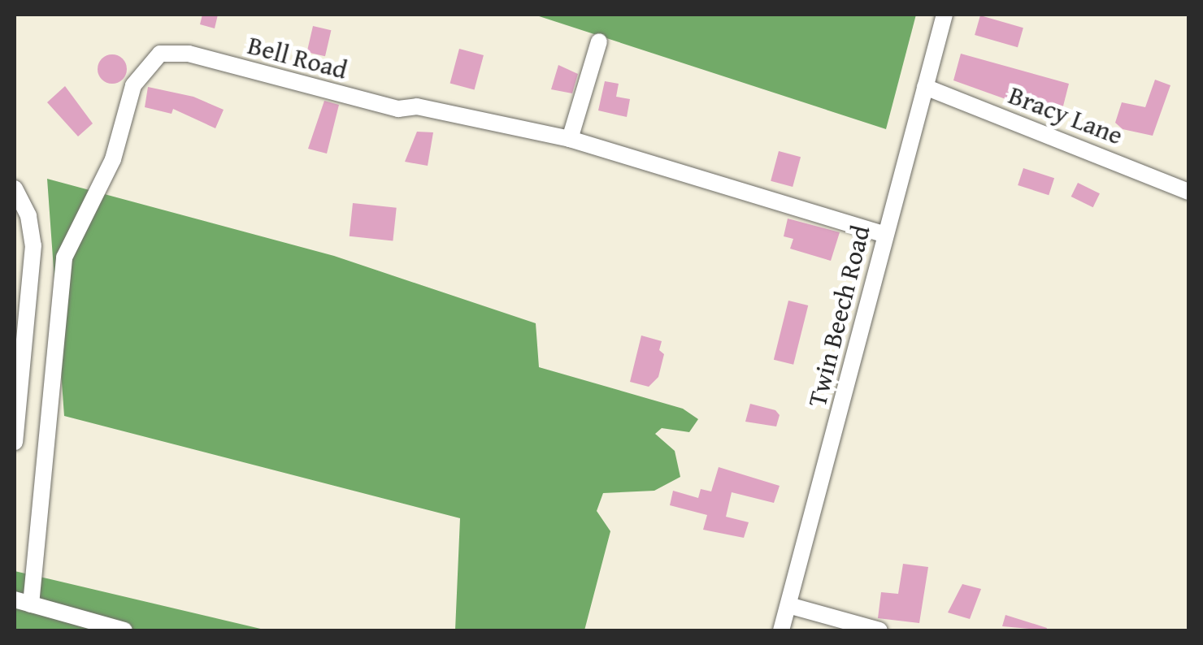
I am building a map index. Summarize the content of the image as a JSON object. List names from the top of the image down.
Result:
{
  "streets": {
    "street": ["Bell Road", "Bracy Lane", "Twin Beech Road"]
  },
  "crossings": [
    ["Bell Road", "Twin Beech Road"],
    ["Bracy Lane", "Twin Beech Road"]
  ]
}
